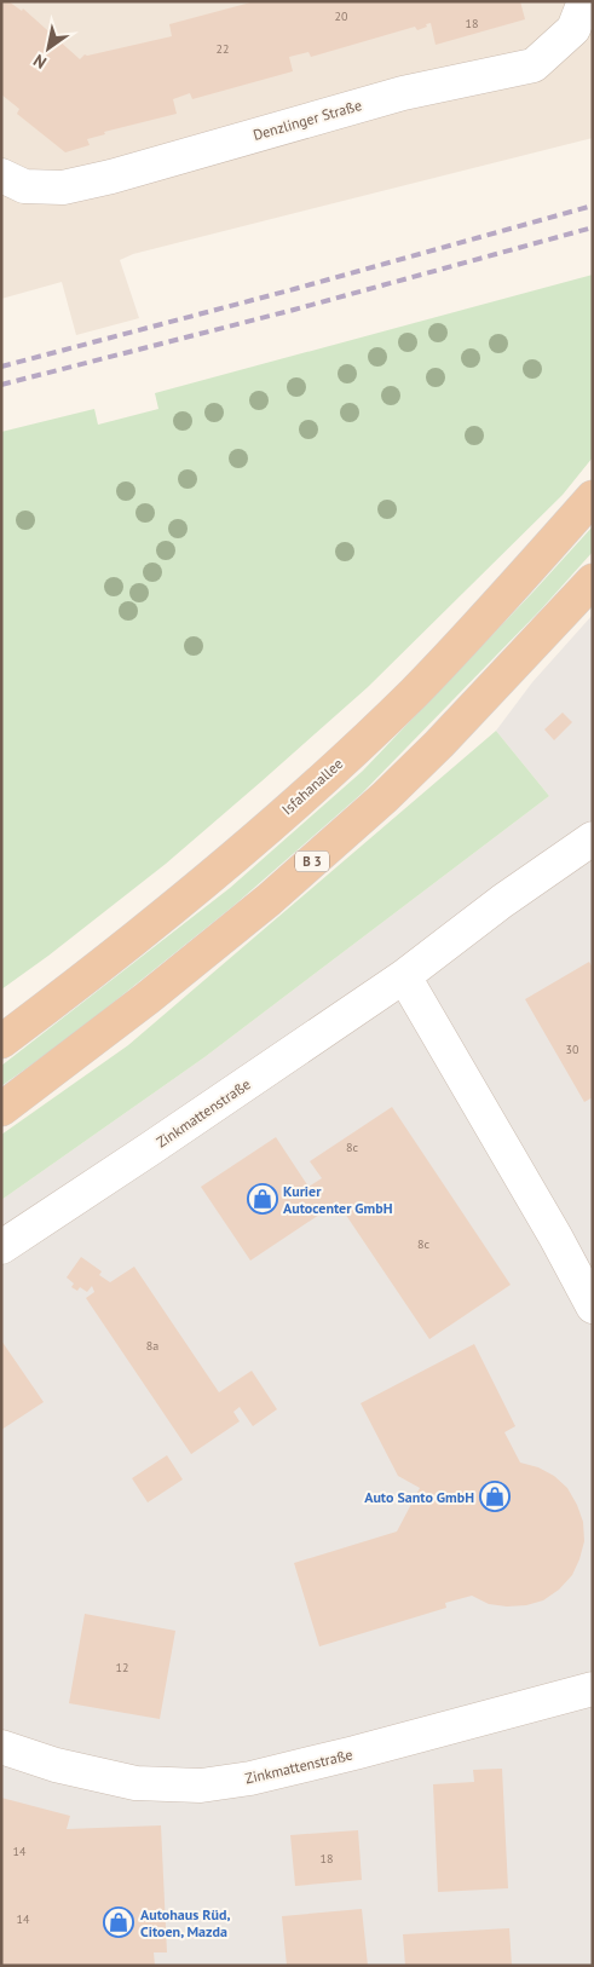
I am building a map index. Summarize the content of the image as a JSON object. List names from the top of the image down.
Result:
{
  "streets": {
    "highway": ["Isfahanallee", "B 3"],
    "street": ["Denzlinger Straße", "Zinkmattenstraße"]
  },
  "places": {
    "shop": ["Kurier Autocenter GmbH", "Auto Santo GmbH", "Autohaus Rüd, Citoen, Mazda"]
  },
  "house_numbers": [
    "20",
    "18",
    "22",
    "30",
    "8c",
    "8c",
    "8a",
    "12",
    "14",
    "18",
    "14"
  ],
  "north": "bottom left"
}
